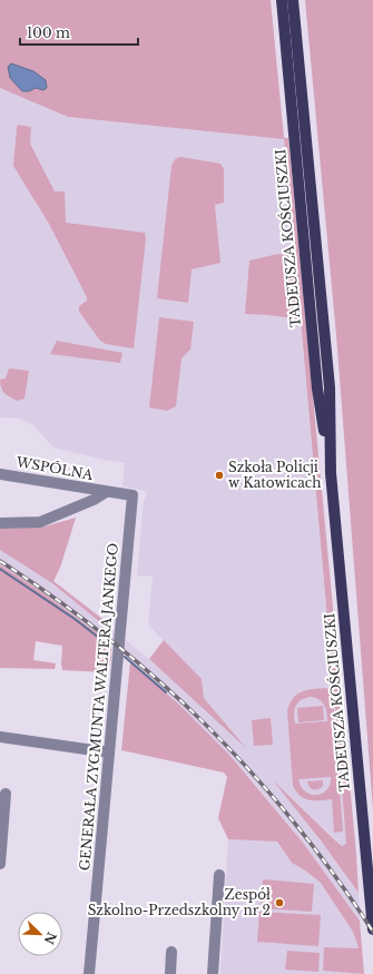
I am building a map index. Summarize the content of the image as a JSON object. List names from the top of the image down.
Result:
{
  "streets": {
    "main road": ["TADEUSZA KOŚCIUSZKI"],
    "street": ["WSPÓLNA", "GENERAŁA ZYGMUNTA WALTERA JANKEGO"]
  },
  "crossings": [
    ["WSPÓLNA", "GENERAŁA ZYGMUNTA WALTERA JANKEGO"]
  ],
  "places": ["Szkoła Policji w Katowicach", "Zespół Szkolno-Przedszkolny nr 2"],
  "scale_bar": "100 m",
  "north": "bottom right"
}
